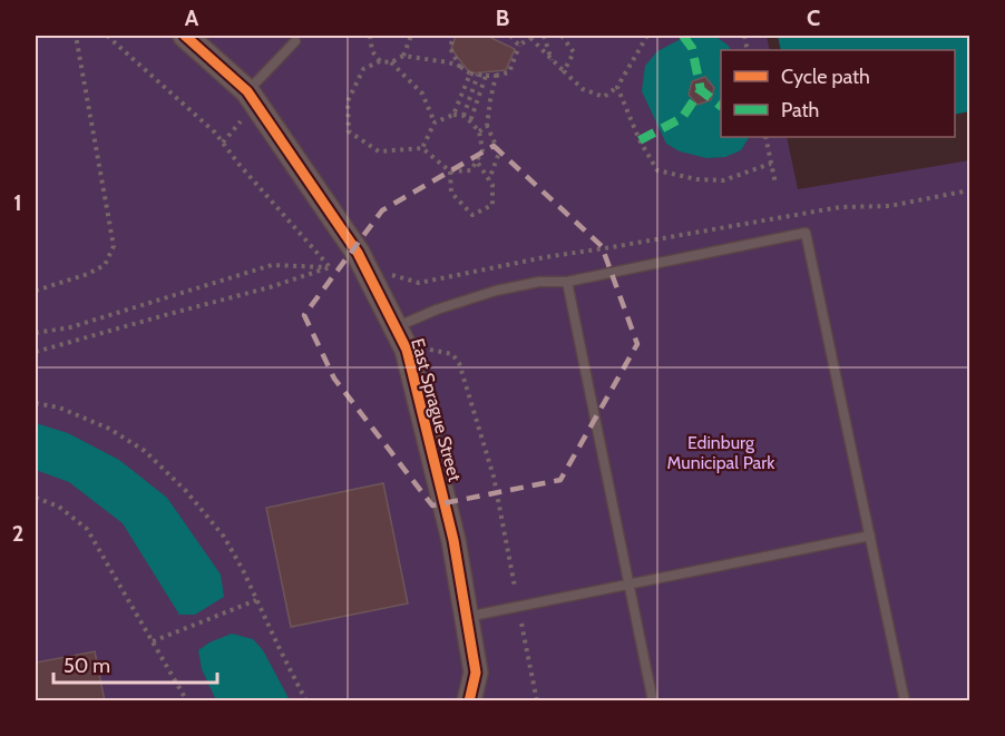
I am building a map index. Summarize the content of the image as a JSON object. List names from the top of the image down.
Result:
{
  "streets": {
    "street": ["East Sprague Street"]
  },
  "parks": ["Edinburg Municipal Park"],
  "legend": ["Cycle path", "Path"],
  "scale_bar": "50 m",
  "grid": {
    "columns": ["A", "B", "C"],
    "rows": ["1", "2"]
  }
}
